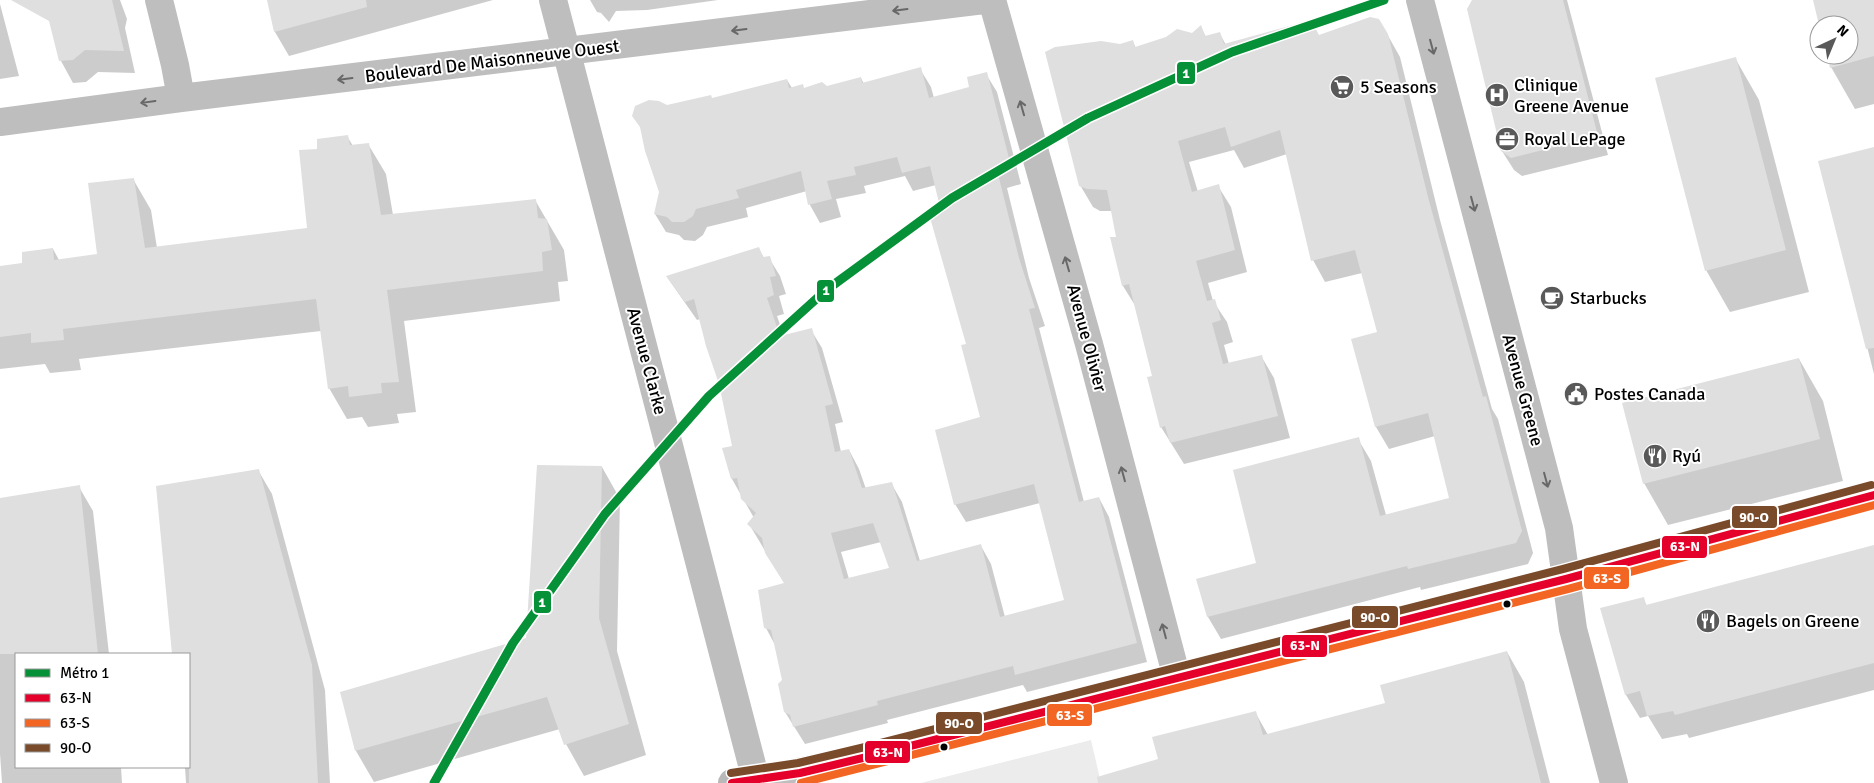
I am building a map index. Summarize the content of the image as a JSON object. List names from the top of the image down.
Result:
{
  "streets": {
    "street": [
      "Boulevard De Maisonneuve Ouest",
      "Avenue Olivier",
      "Avenue Clarke",
      "Avenue Greene"
    ]
  },
  "crossings": [
    ["Boulevard De Maisonneuve Ouest", "Avenue Clarke"]
  ],
  "one_way": ["Boulevard De Maisonneuve Ouest", "Avenue Olivier", "Avenue Greene"],
  "places": {
    "supermarket": ["5 Seasons"],
    "hospital": ["Clinique Greene Avenue"],
    "office": ["Royal LePage"],
    "cafe": ["Starbucks"],
    "public building": ["Postes Canada"],
    "restaurant": ["Ryú", "Bagels on Greene"]
  },
  "lines": [
    "metro line 1",
    "transit line 90-O",
    "transit line 63-N",
    "transit line 63-S"
  ],
  "legend": [
    "Métro 1",
    "63-N",
    "63-S",
    "90-O"
  ],
  "north": "top right"
}
